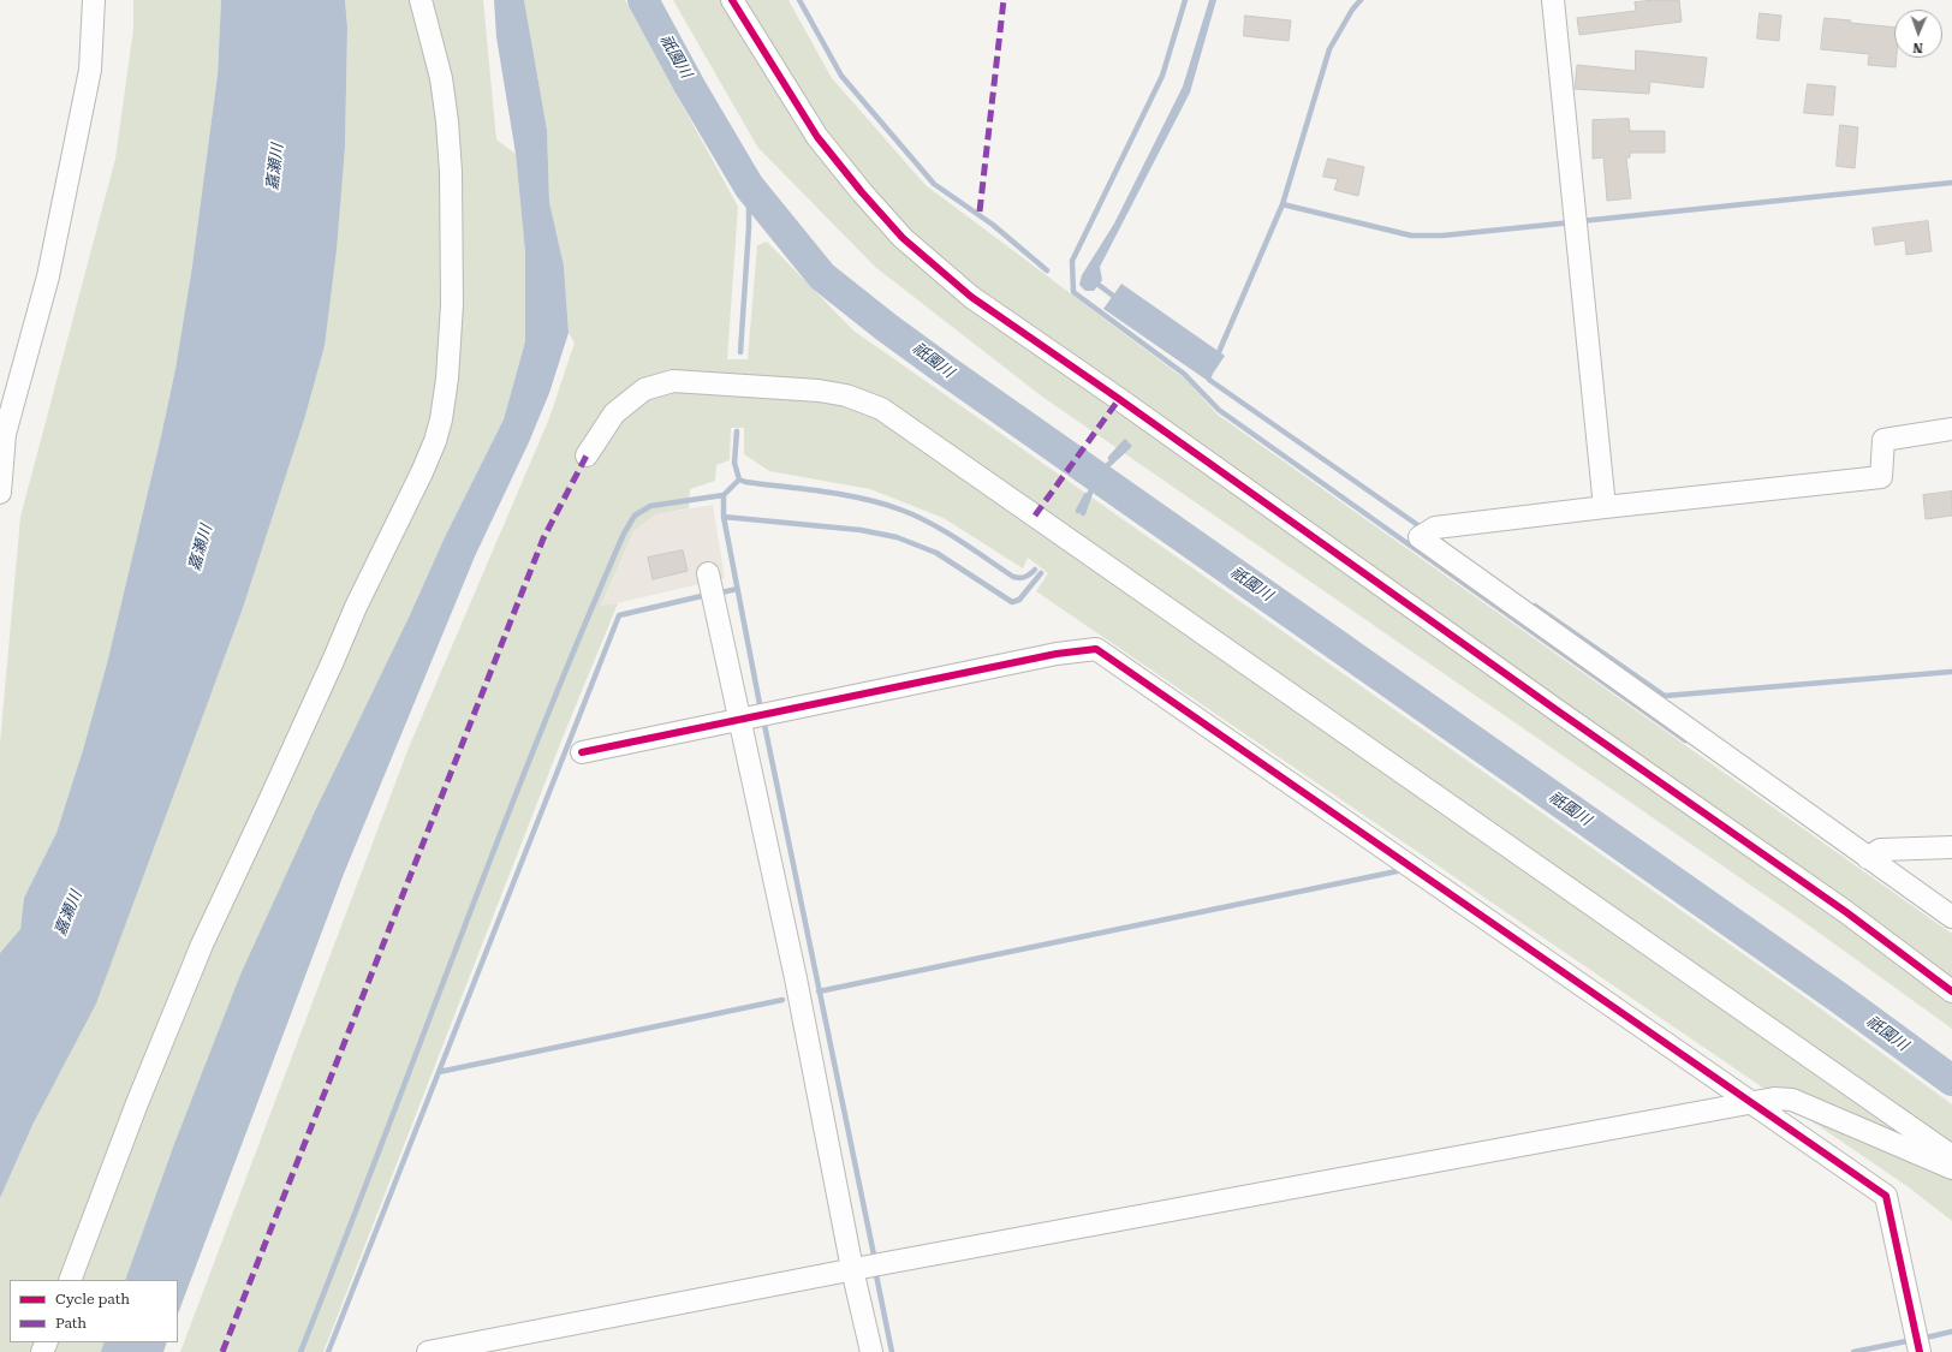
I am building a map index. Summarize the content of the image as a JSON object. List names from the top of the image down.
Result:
{
  "water": ["祇園川", "嘉瀬川"],
  "legend": ["Cycle path", "Path"],
  "north": "bottom"
}
